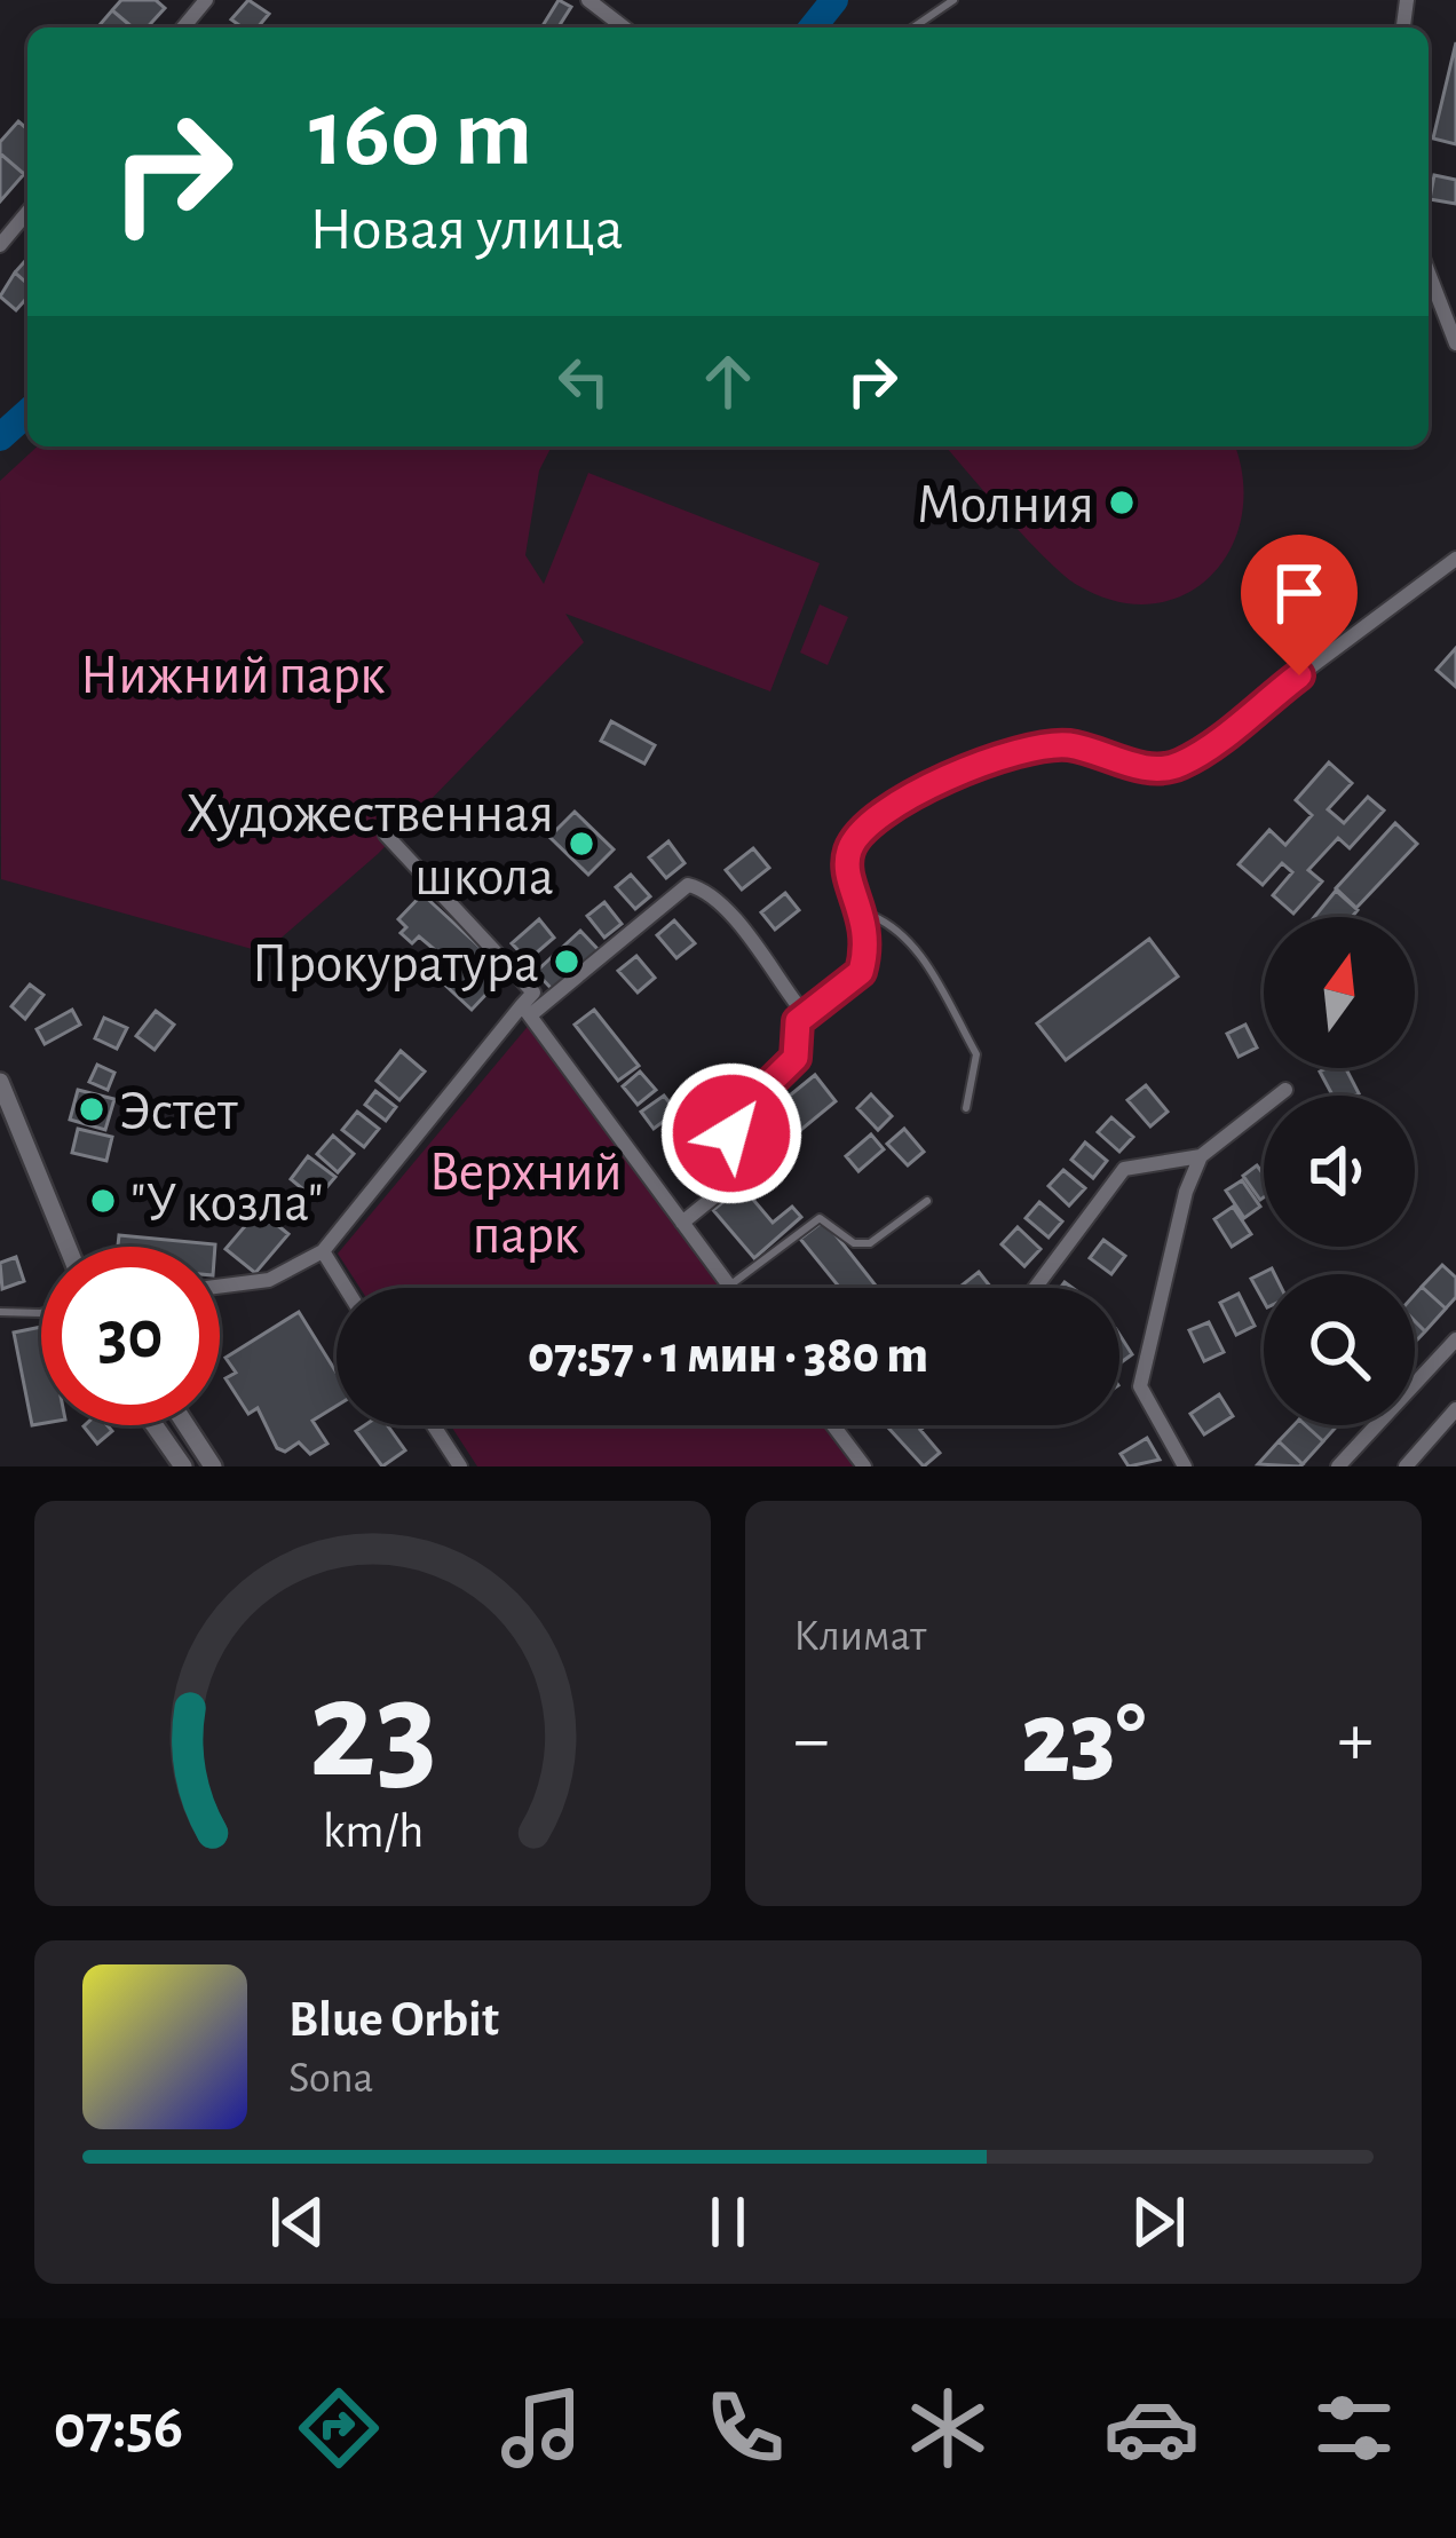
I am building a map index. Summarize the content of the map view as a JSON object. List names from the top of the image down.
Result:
{
  "parks": ["Нижний парк", "Верхний парк"],
  "places": [
    "Молния",
    "Художественная школа",
    "Прокуратура",
    "Эстет",
    "\"У козла\""
  ],
  "north": "top",
  "page": {
    "turn": ["160 m", "Новая улица"],
    "limit": "30",
    "trip": "07:57 · 1 мин · 380 m",
    "tile": "Климат",
    "heat": ["−", "23°", "+"],
    "song": ["Blue Orbit", "Sona"],
    "tabs": "07:56",
    "gauge": ["23", "km/h"]
  }
}
